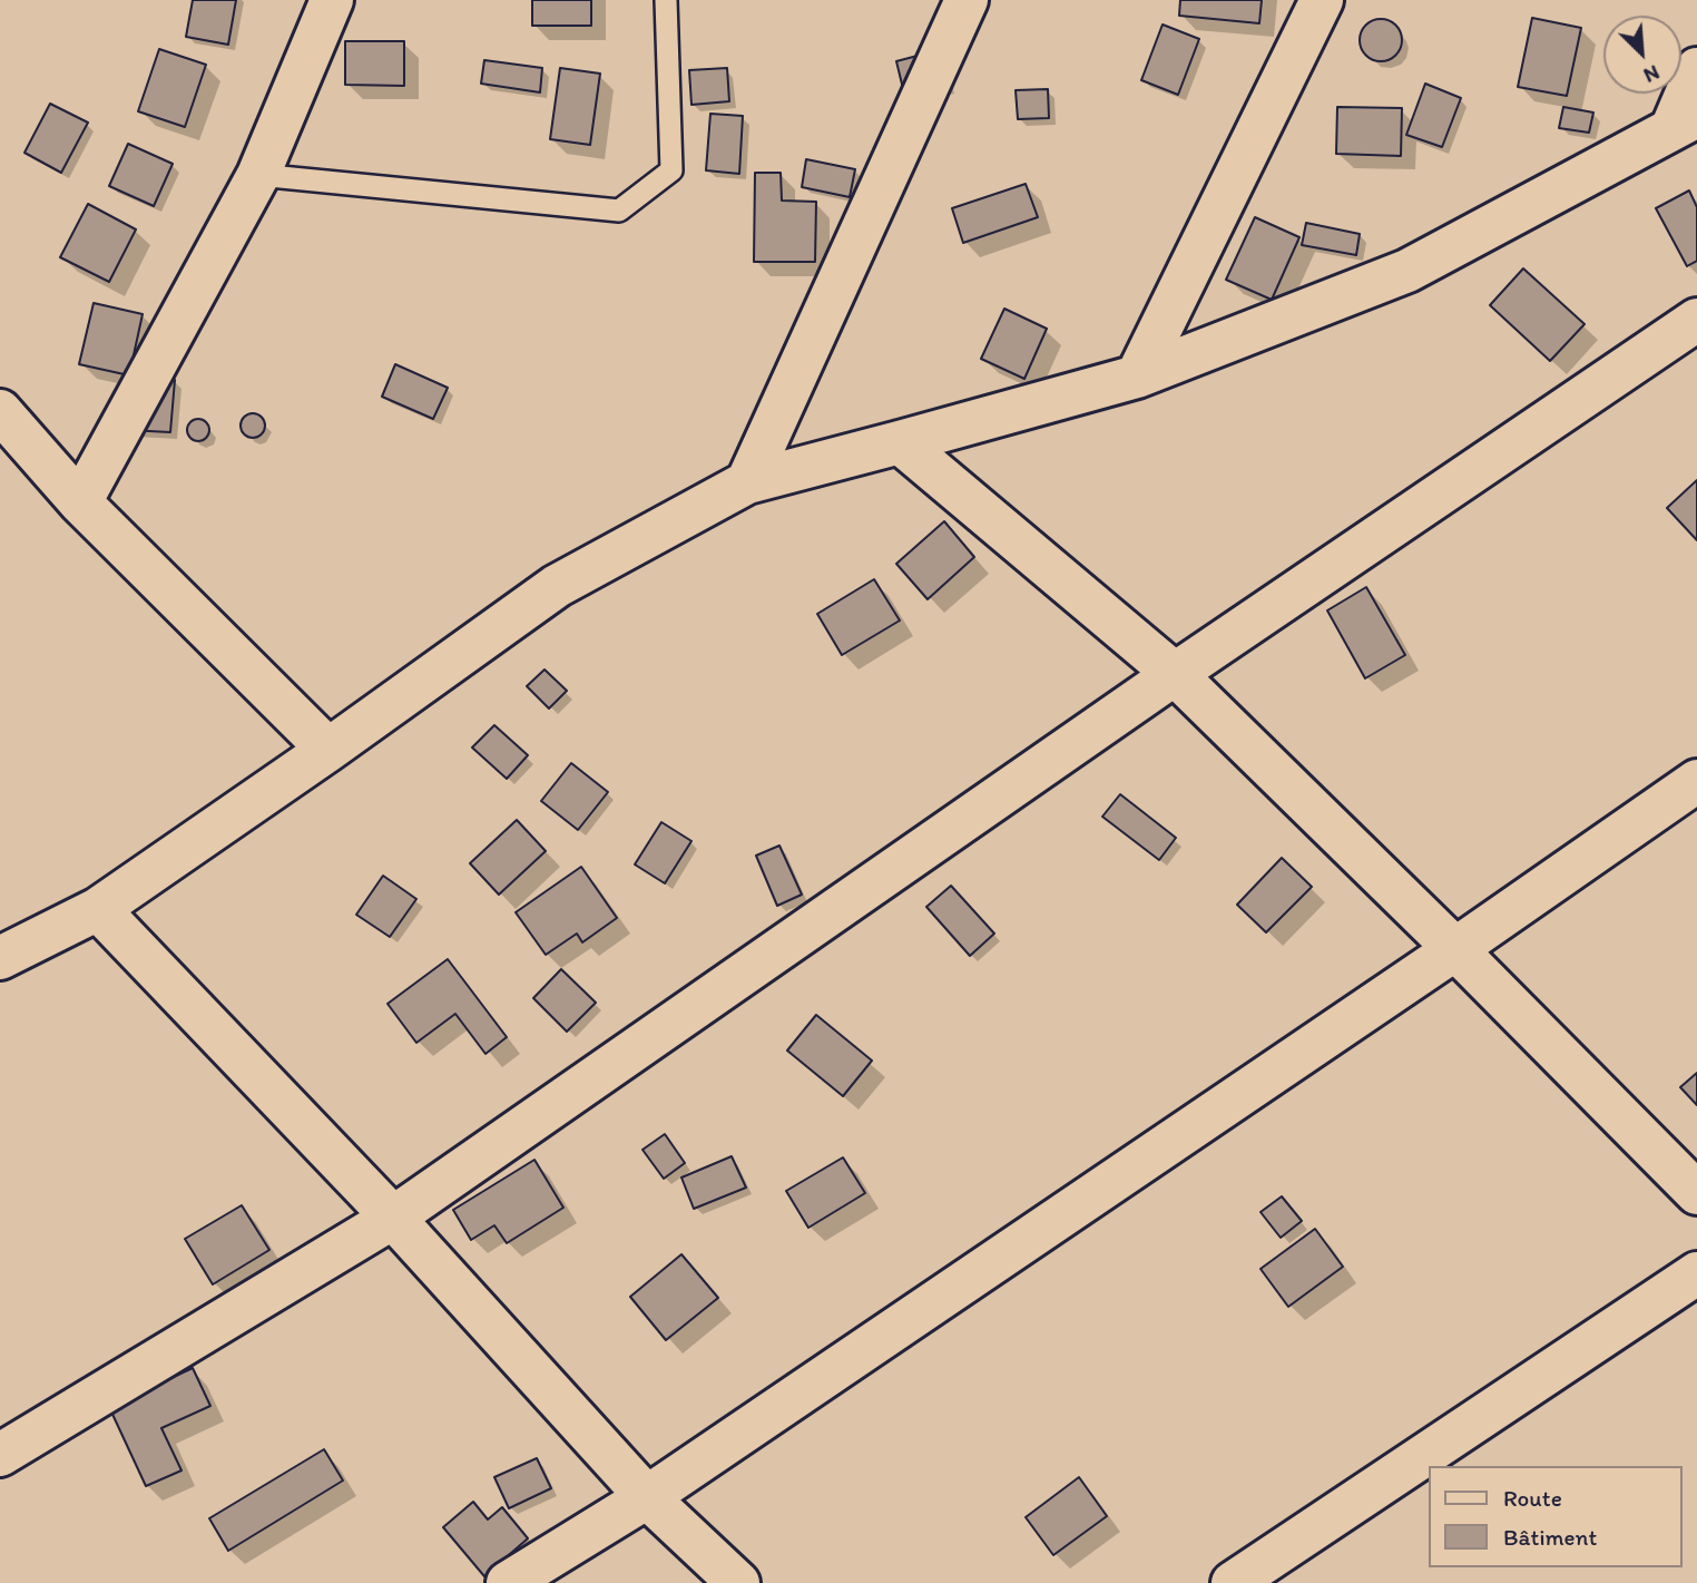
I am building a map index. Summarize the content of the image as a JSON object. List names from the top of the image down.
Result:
{
  "legend": ["Route", "Bâtiment"],
  "north": "bottom right"
}
